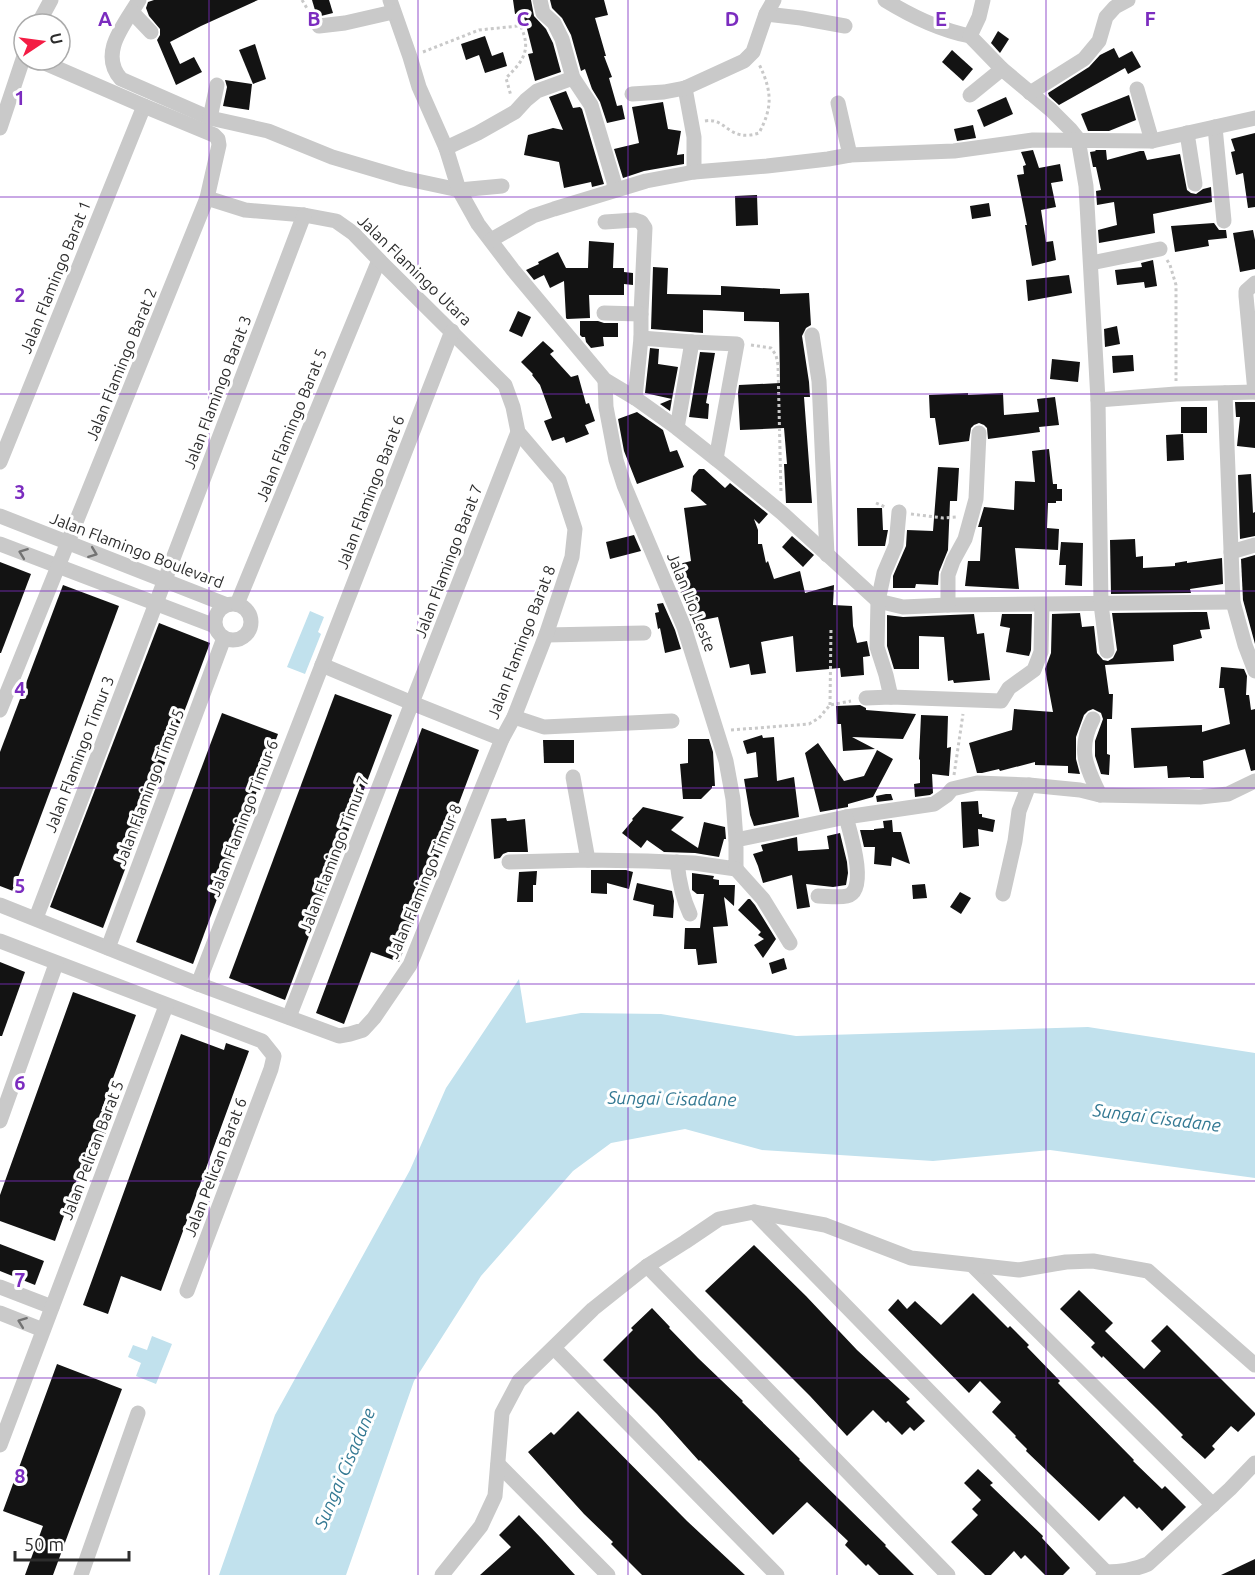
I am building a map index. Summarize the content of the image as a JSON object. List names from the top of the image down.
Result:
{
  "streets": {
    "street": [
      "Jalan Flamingo Utara",
      "Jalan Flamingo Barat 1",
      "Jalan Flamingo Barat 2",
      "Jalan Flamingo Barat 3",
      "Jalan Flamingo Barat 5",
      "Jalan Flamingo Barat 6",
      "Jalan Flamingo Boulevard",
      "Jalan Flamingo Barat 7",
      "Jalan Lio Leste",
      "Jalan Flamingo Barat 8",
      "Jalan Flamingo Timur 3",
      "Jalan Flamingo Timur 5",
      "Jalan Flamingo Timur 6",
      "Jalan Flamingo Timur 7",
      "Jalan Flamingo Timur 8",
      "Jalan Pelican Barat 5",
      "Jalan Pelican Barat 6"
    ]
  },
  "crossings": [
    ["Jalan Flamingo Utara", "Jalan Flamingo Barat 2"],
    ["Jalan Flamingo Utara", "Jalan Flamingo Barat 3"],
    ["Jalan Flamingo Utara", "Jalan Flamingo Barat 5"],
    ["Jalan Flamingo Utara", "Jalan Flamingo Barat 6"],
    ["Jalan Flamingo Utara", "Jalan Flamingo Barat 7"],
    ["Jalan Flamingo Utara", "Jalan Flamingo Barat 8"],
    ["Jalan Flamingo Barat 2", "Jalan Flamingo Boulevard"],
    ["Jalan Flamingo Barat 3", "Jalan Flamingo Boulevard"],
    ["Jalan Flamingo Barat 3", "Jalan Flamingo Timur 3"],
    ["Jalan Flamingo Barat 5", "Jalan Flamingo Boulevard"],
    ["Jalan Flamingo Barat 5", "Jalan Flamingo Timur 5"],
    ["Jalan Flamingo Barat 6", "Jalan Flamingo Timur 6"],
    ["Jalan Flamingo Boulevard", "Jalan Flamingo Timur 5"],
    ["Jalan Flamingo Barat 7", "Jalan Flamingo Timur 7"],
    ["Jalan Flamingo Barat 8", "Jalan Flamingo Timur 8"],
    ["Jalan Flamingo Timur 7", "Jalan Flamingo Timur 8"],
    ["Jalan Pelican Barat 5", "Jalan Pelican Barat 6"]
  ],
  "water": ["Sungai Cisadane"],
  "scale_bar": "50 m",
  "north": "right",
  "grid": {
    "columns": [
      "A",
      "B",
      "C",
      "D",
      "E",
      "F"
    ],
    "rows": [
      "1",
      "2",
      "3",
      "4",
      "5",
      "6",
      "7",
      "8"
    ]
  }
}
